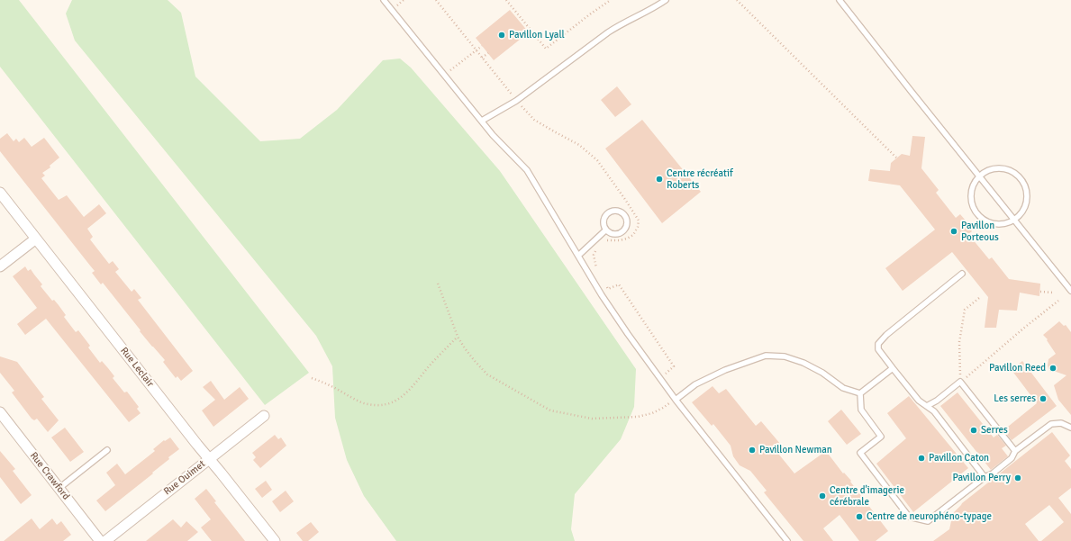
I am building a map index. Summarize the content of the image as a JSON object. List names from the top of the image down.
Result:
{
  "streets": {
    "street": ["Rue Leclair", "Rue Crawford", "Rue Ouimet"]
  },
  "crossings": [
    ["Rue Leclair", "Rue Ouimet"]
  ],
  "places": [
    "Pavillon Lyall",
    "Centre récréatif Roberts",
    "Pavillon Porteous",
    "Pavillon Reed",
    "Les serres",
    "Serres",
    "Pavillon Newman",
    "Pavillon Caton",
    "Pavillon Perry",
    "Centre d'imagerie cérébrale",
    "Centre de neurophéno-typage"
  ]
}
